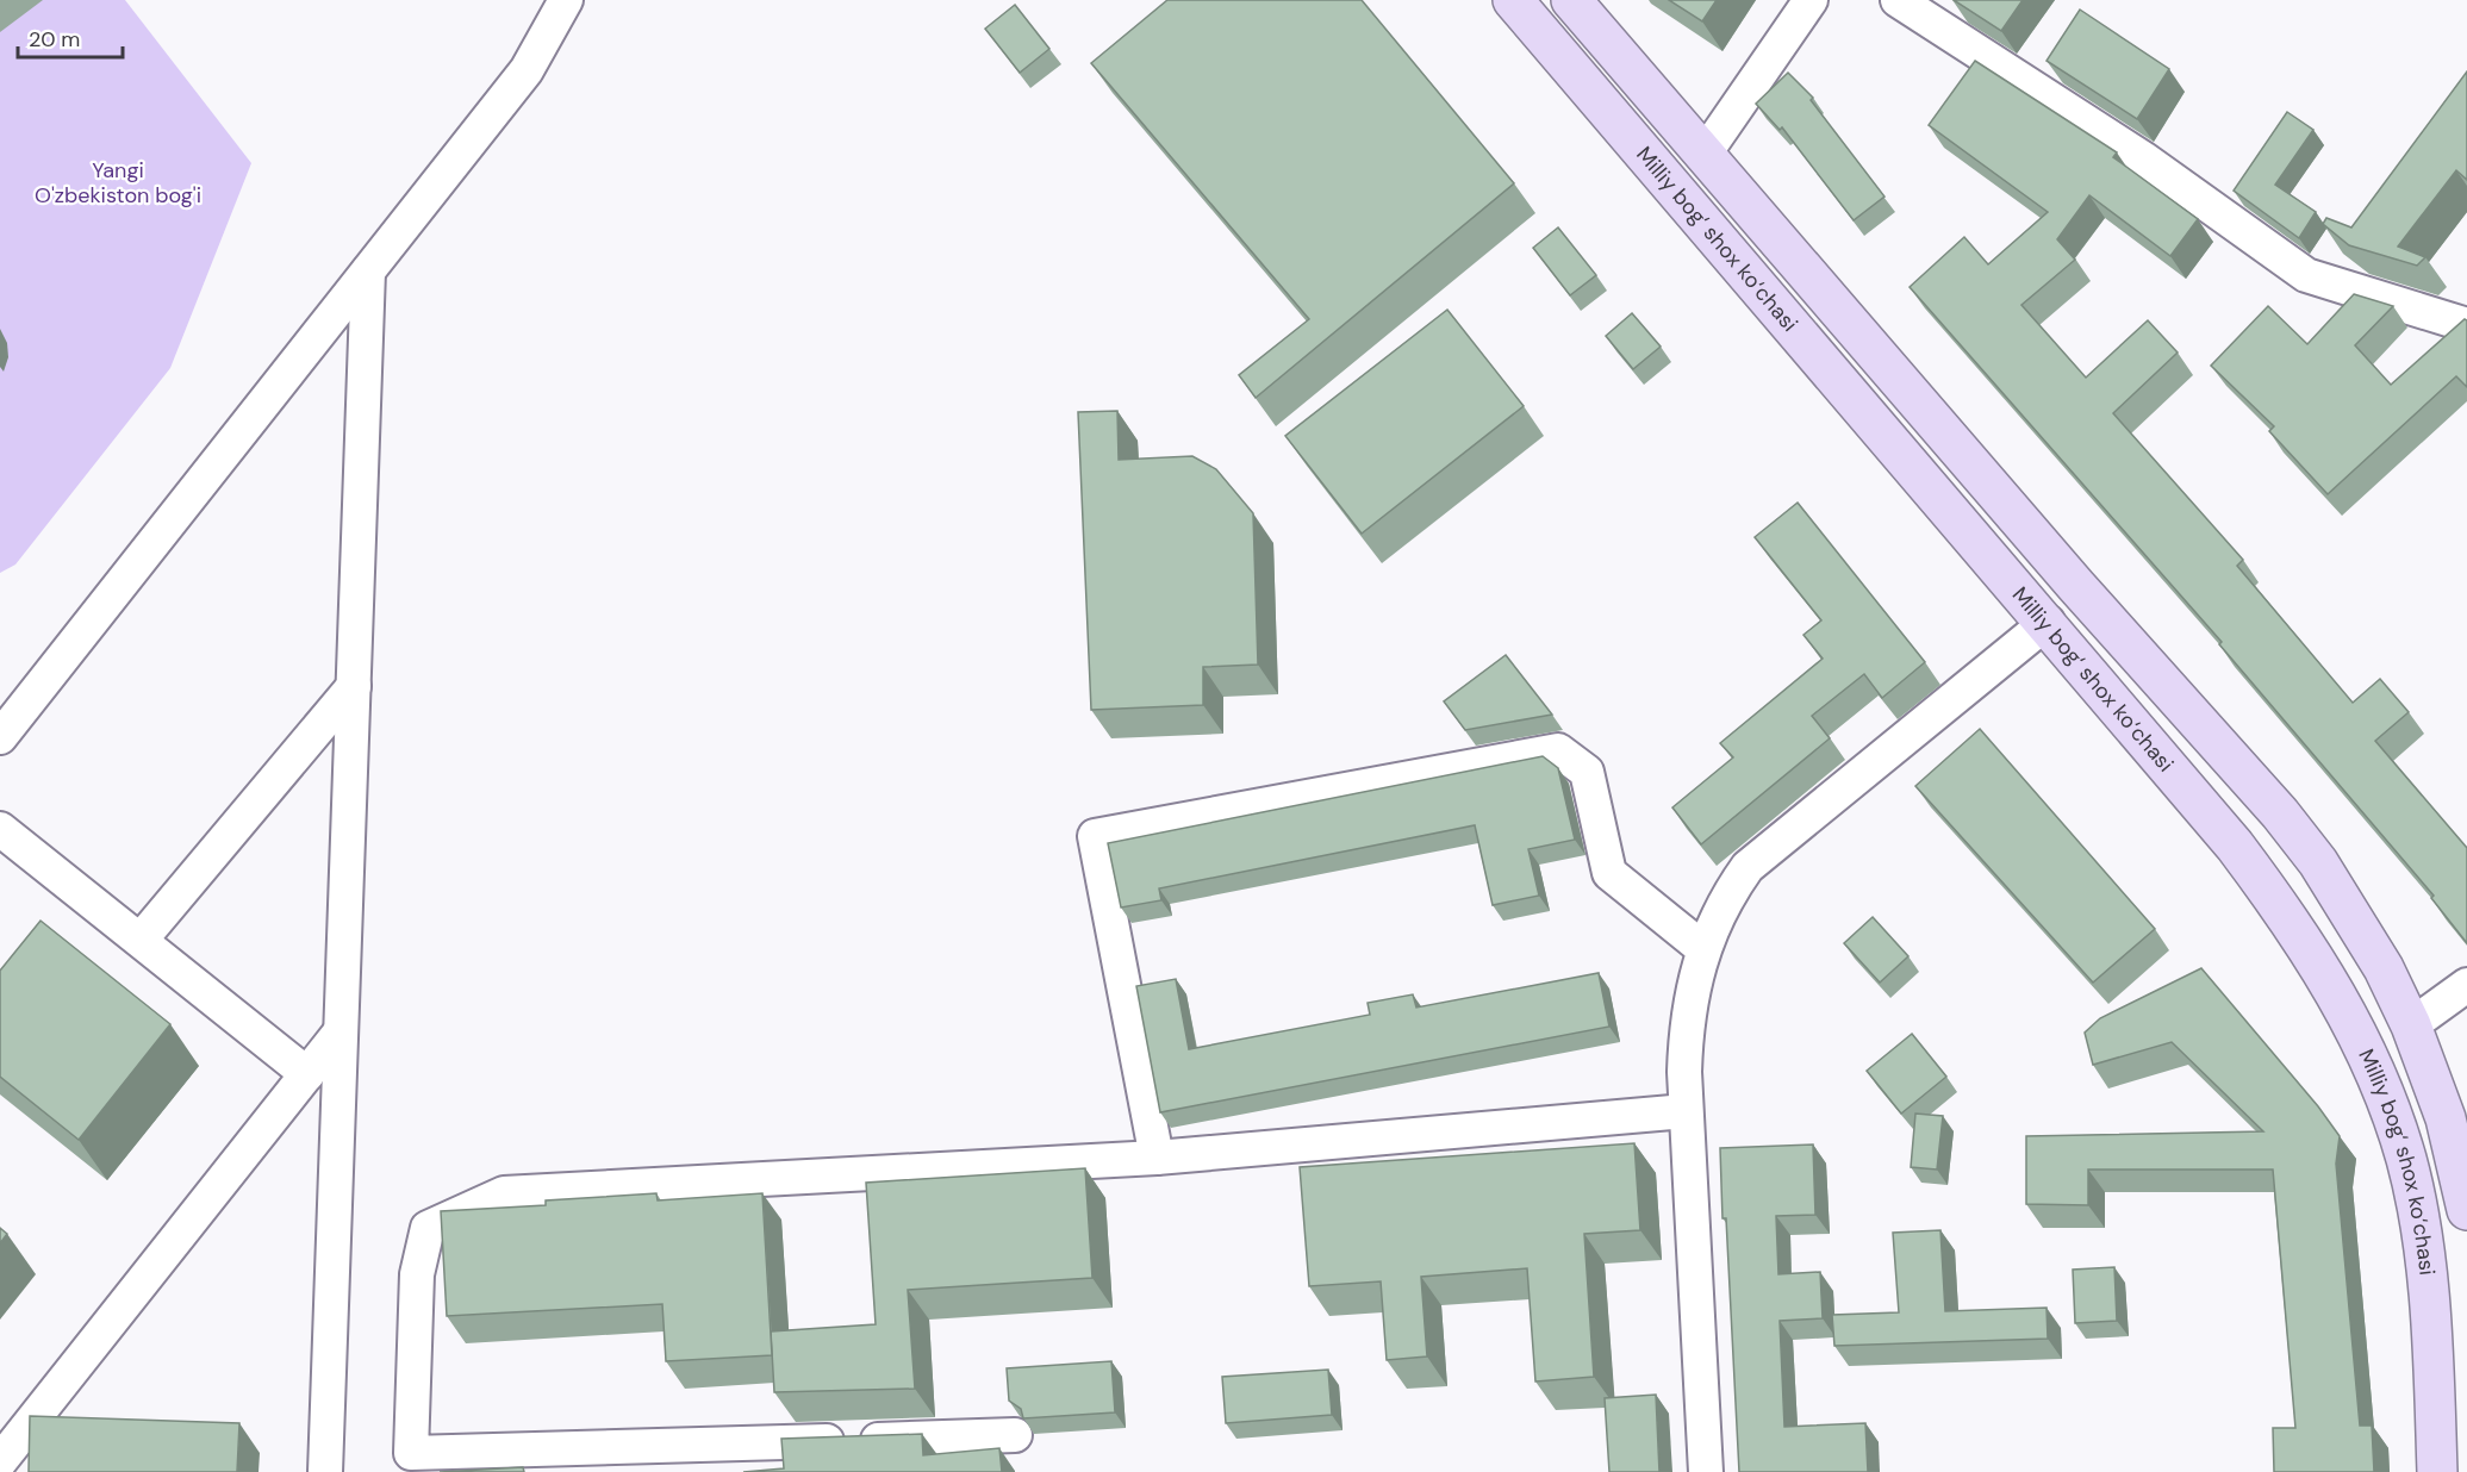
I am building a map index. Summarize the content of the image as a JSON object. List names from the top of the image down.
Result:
{
  "streets": {
    "main road": ["Milliy bog‘ shox ko‘chasi"]
  },
  "parks": ["Yangi O'zbekiston bog'i"],
  "scale_bar": "20 m"
}
